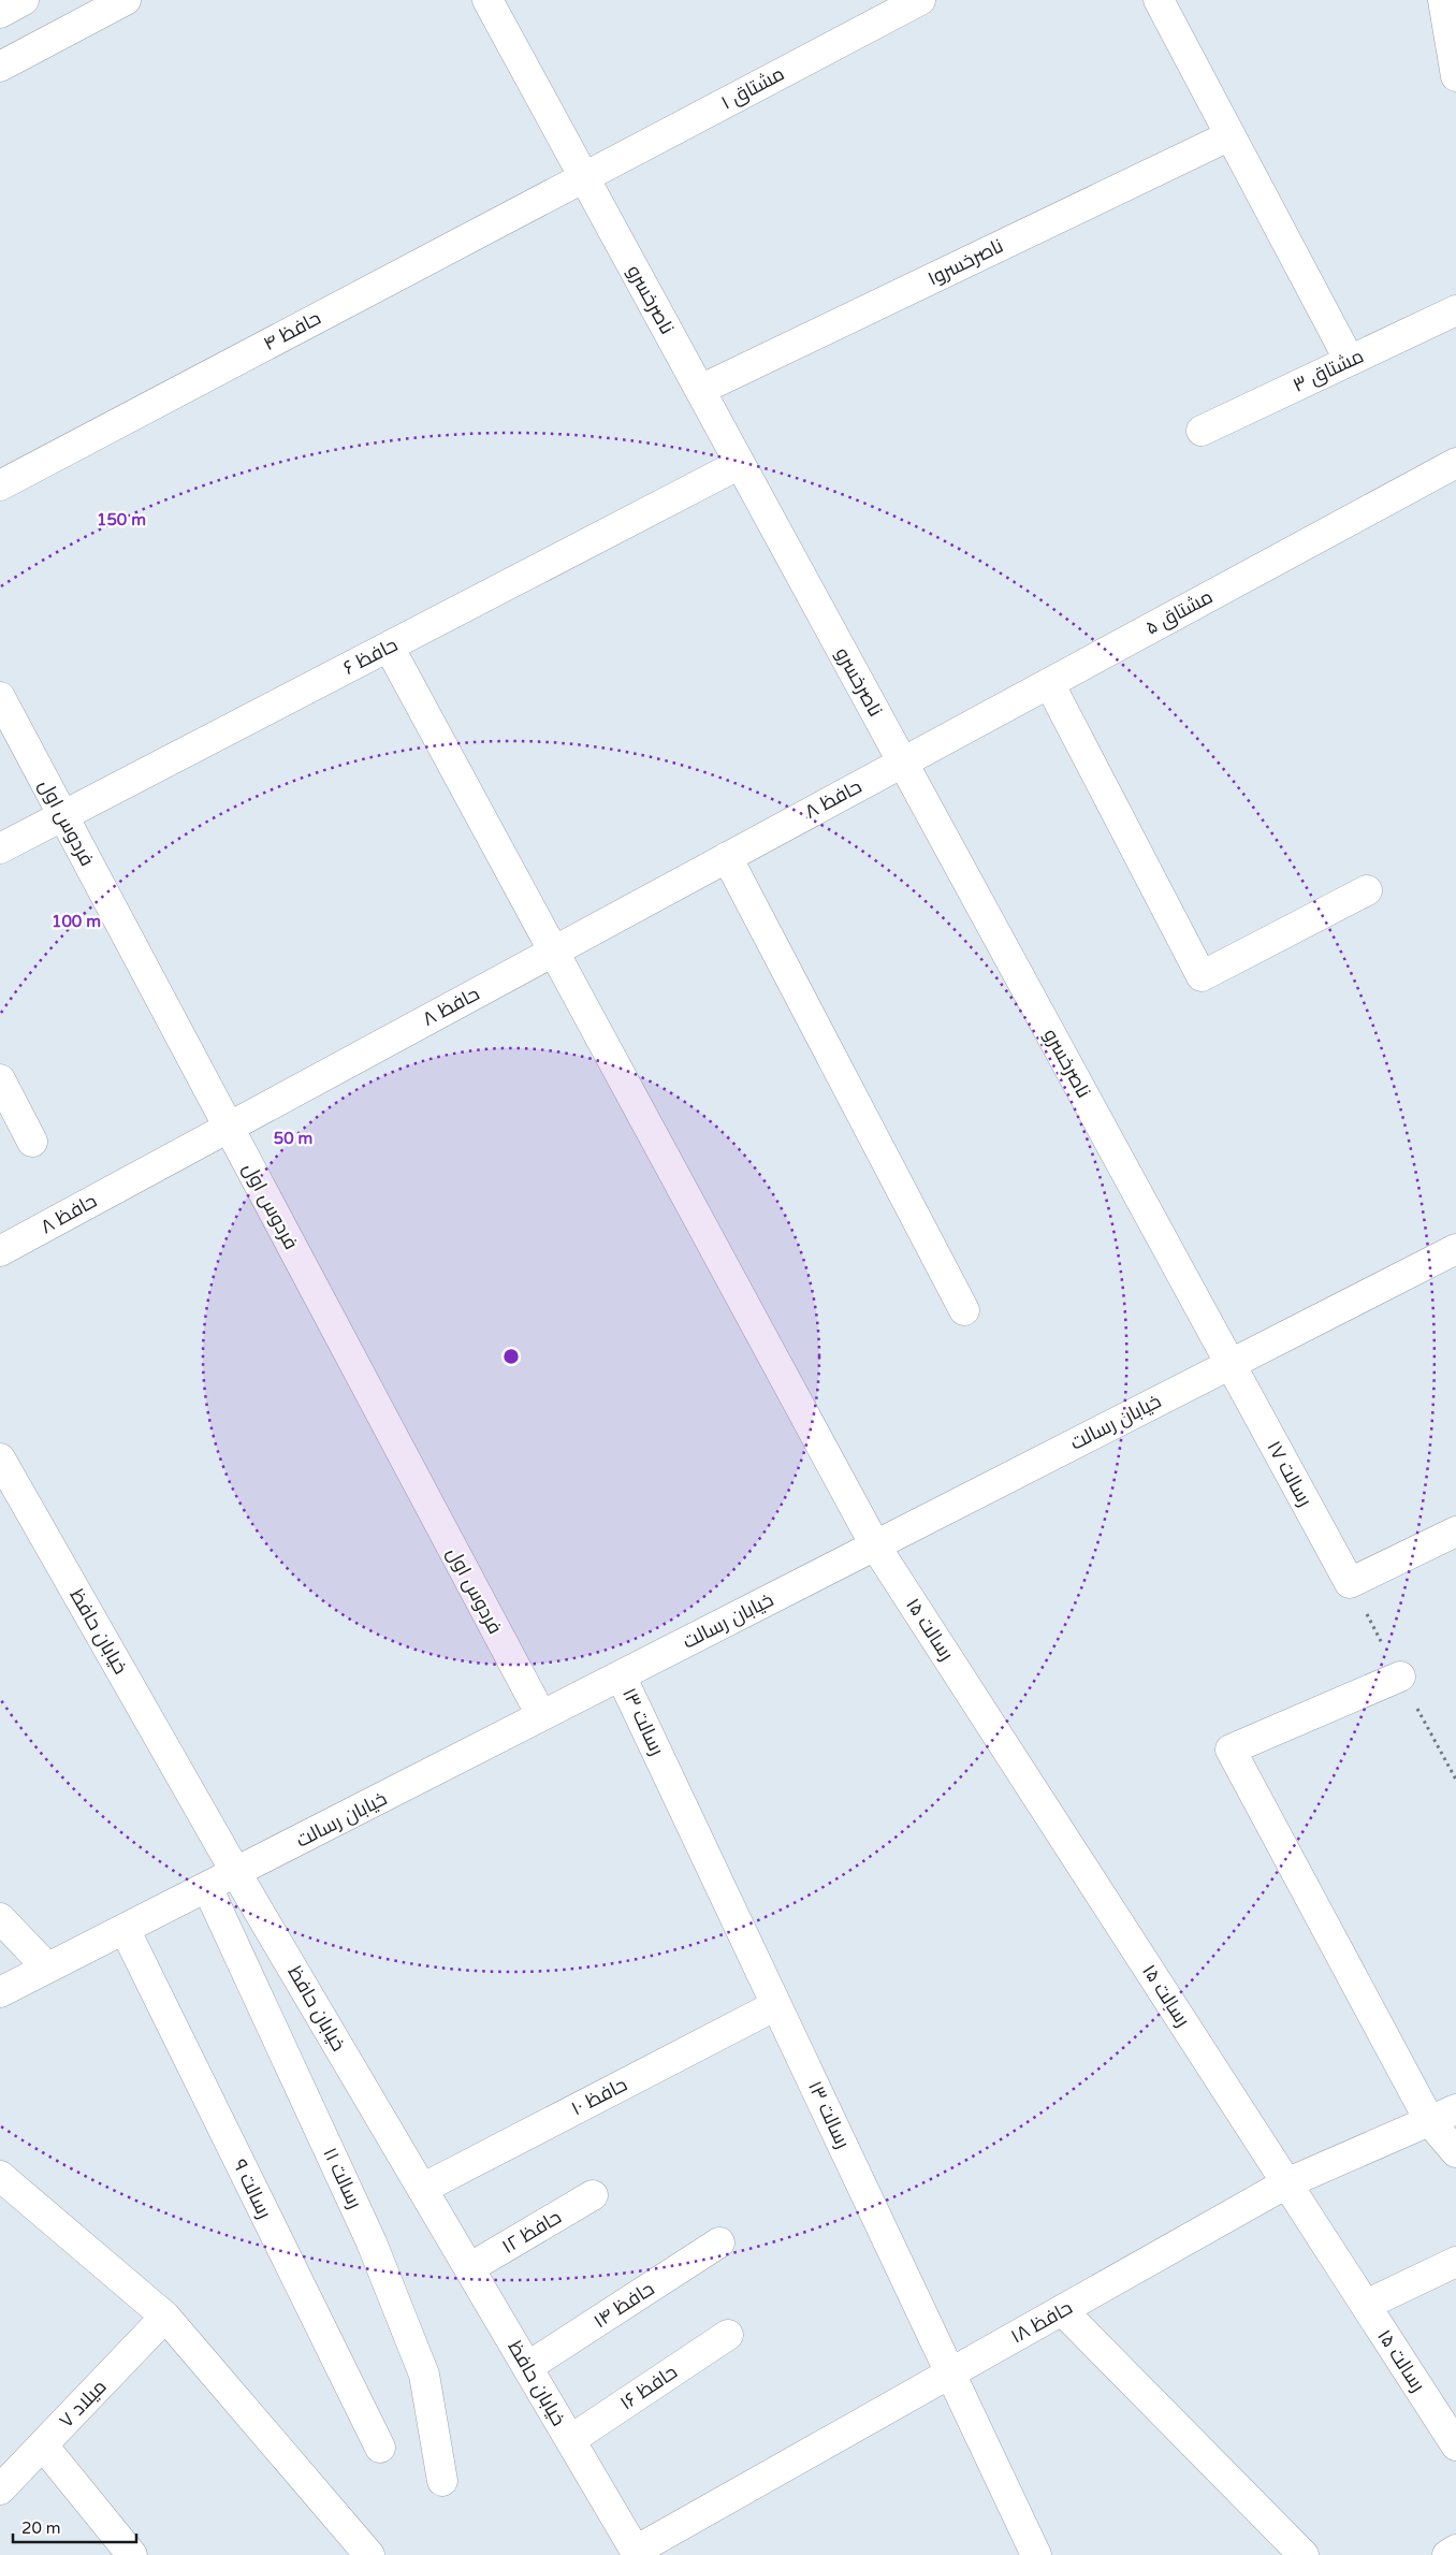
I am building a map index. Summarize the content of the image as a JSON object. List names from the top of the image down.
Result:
{
  "streets": {
    "street": [
      "مشتاق ۱",
      "ناصرخسرو۱",
      "ناصرخسرو",
      "حافظ ۴",
      "مشتاق ۳",
      "مشتاق ۵",
      "حافظ ۶",
      "حافظ ۸",
      "فردوس اول",
      "خیابان رسالت",
      "رسالت ۱۷",
      "رسالت ۱۵",
      "خیابان حافظ",
      "رسالت ۱۳",
      "حافظ ۱۰",
      "رسالت ۱۱",
      "رسالت ۹",
      "حافظ ۱۲",
      "حافظ ۱۴",
      "حافظ ۱۸",
      "حافظ ۱۶",
      "میلاد ۷"
    ]
  },
  "crossings": [
    ["مشتاق ۱", "ناصرخسرو"],
    ["مشتاق ۱", "حافظ ۴"],
    ["ناصرخسرو۱", "ناصرخسرو"],
    ["ناصرخسرو", "حافظ ۴"],
    ["ناصرخسرو", "مشتاق ۵"],
    ["ناصرخسرو", "حافظ ۶"],
    ["ناصرخسرو", "حافظ ۸"],
    ["ناصرخسرو", "خیابان رسالت"],
    ["ناصرخسرو", "رسالت ۱۷"],
    ["مشتاق ۵", "حافظ ۸"],
    ["حافظ ۶", "فردوس اول"],
    ["حافظ ۶", "رسالت ۱۵"],
    ["حافظ ۸", "فردوس اول"],
    ["حافظ ۸", "رسالت ۱۵"],
    ["فردوس اول", "خیابان رسالت"],
    ["خیابان رسالت", "رسالت ۱۷"],
    ["خیابان رسالت", "رسالت ۱۵"],
    ["خیابان رسالت", "خیابان حافظ"],
    ["خیابان رسالت", "رسالت ۱۳"],
    ["خیابان رسالت", "رسالت ۱۱"],
    ["خیابان رسالت", "رسالت ۹"],
    ["رسالت ۱۵", "حافظ ۱۸"],
    ["خیابان حافظ", "حافظ ۱۰"],
    ["خیابان حافظ", "حافظ ۱۲"],
    ["خیابان حافظ", "حافظ ۱۴"],
    ["خیابان حافظ", "حافظ ۱۸"],
    ["خیابان حافظ", "حافظ ۱۶"],
    ["رسالت ۱۳", "حافظ ۱۰"],
    ["رسالت ۱۳", "حافظ ۱۸"]
  ],
  "scale_bar": "20 m",
  "rings": ["150 m", "100 m", "50 m"]
}
